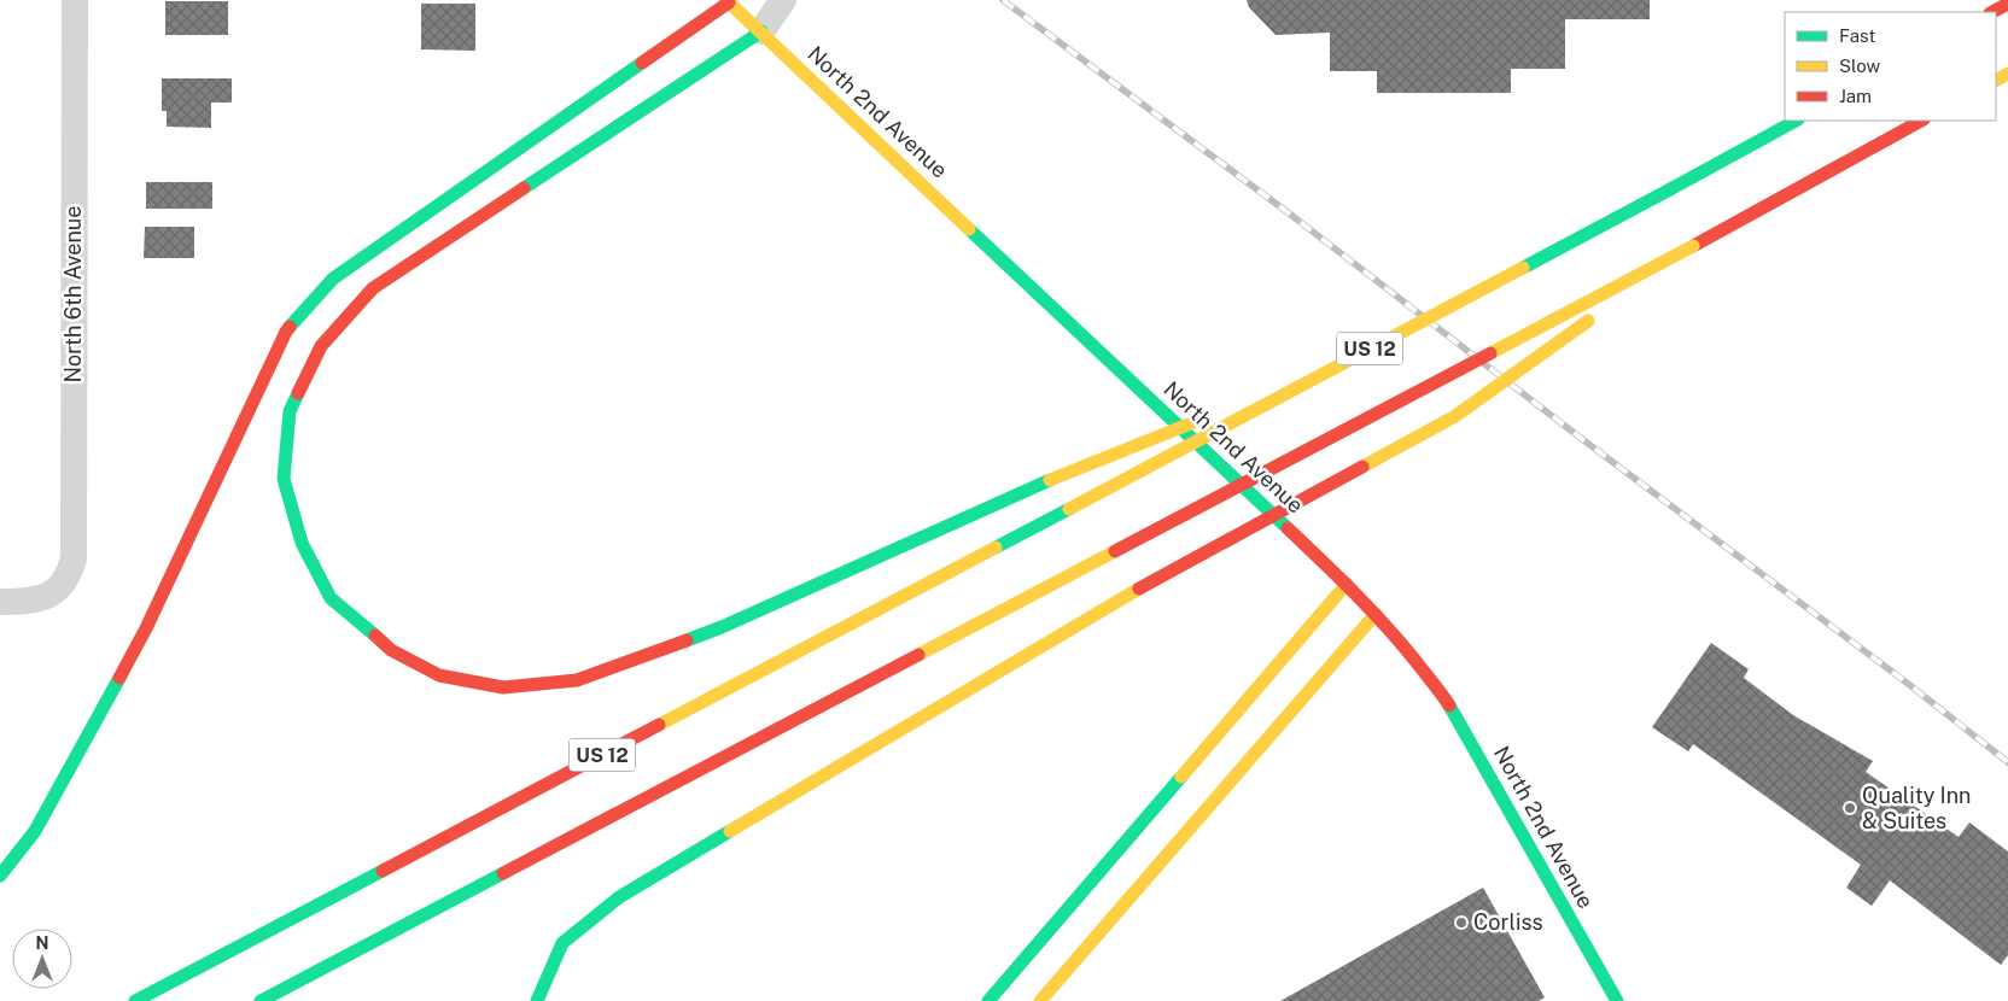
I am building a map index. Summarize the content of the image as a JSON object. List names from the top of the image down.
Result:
{
  "streets": {
    "main road": ["North 2nd Avenue", "US 12"],
    "street": ["North 6th Avenue"]
  },
  "places": ["Quality Inn & Suites", "Corliss"],
  "legend": ["Fast", "Slow", "Jam"],
  "north": "top"
}
